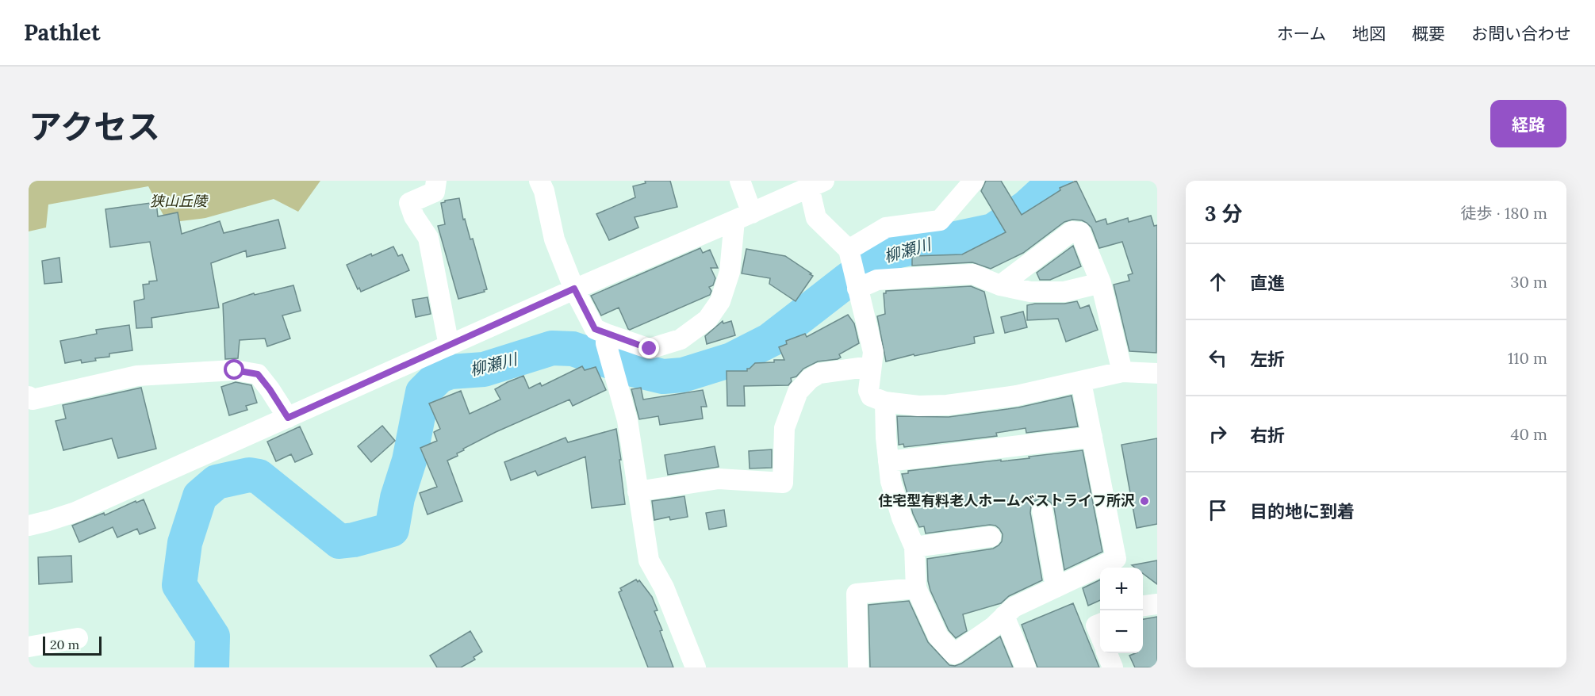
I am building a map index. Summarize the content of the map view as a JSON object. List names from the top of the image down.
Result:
{
  "water": ["柳瀬川"],
  "parks": ["狭山丘陵"],
  "places": ["住宅型有料老人ホームベストライフ所沢"],
  "scale_bar": "20 m",
  "page": {
    "header": "Pathlet",
    "nav": [
      "ホーム",
      "地図",
      "概要",
      "お問い合わせ"
    ],
    "title": "アクセス",
    "buttons": "経路",
    "heading": ["3 分", "徒歩 · 180 m"],
    "list": [
      ["直進", "30 m"],
      ["左折", "110 m"],
      ["右折", "40 m"],
      "目的地に到着"
    ],
    "map_buttons": ["+", "−"],
    "scale": "20 m"
  }
}
